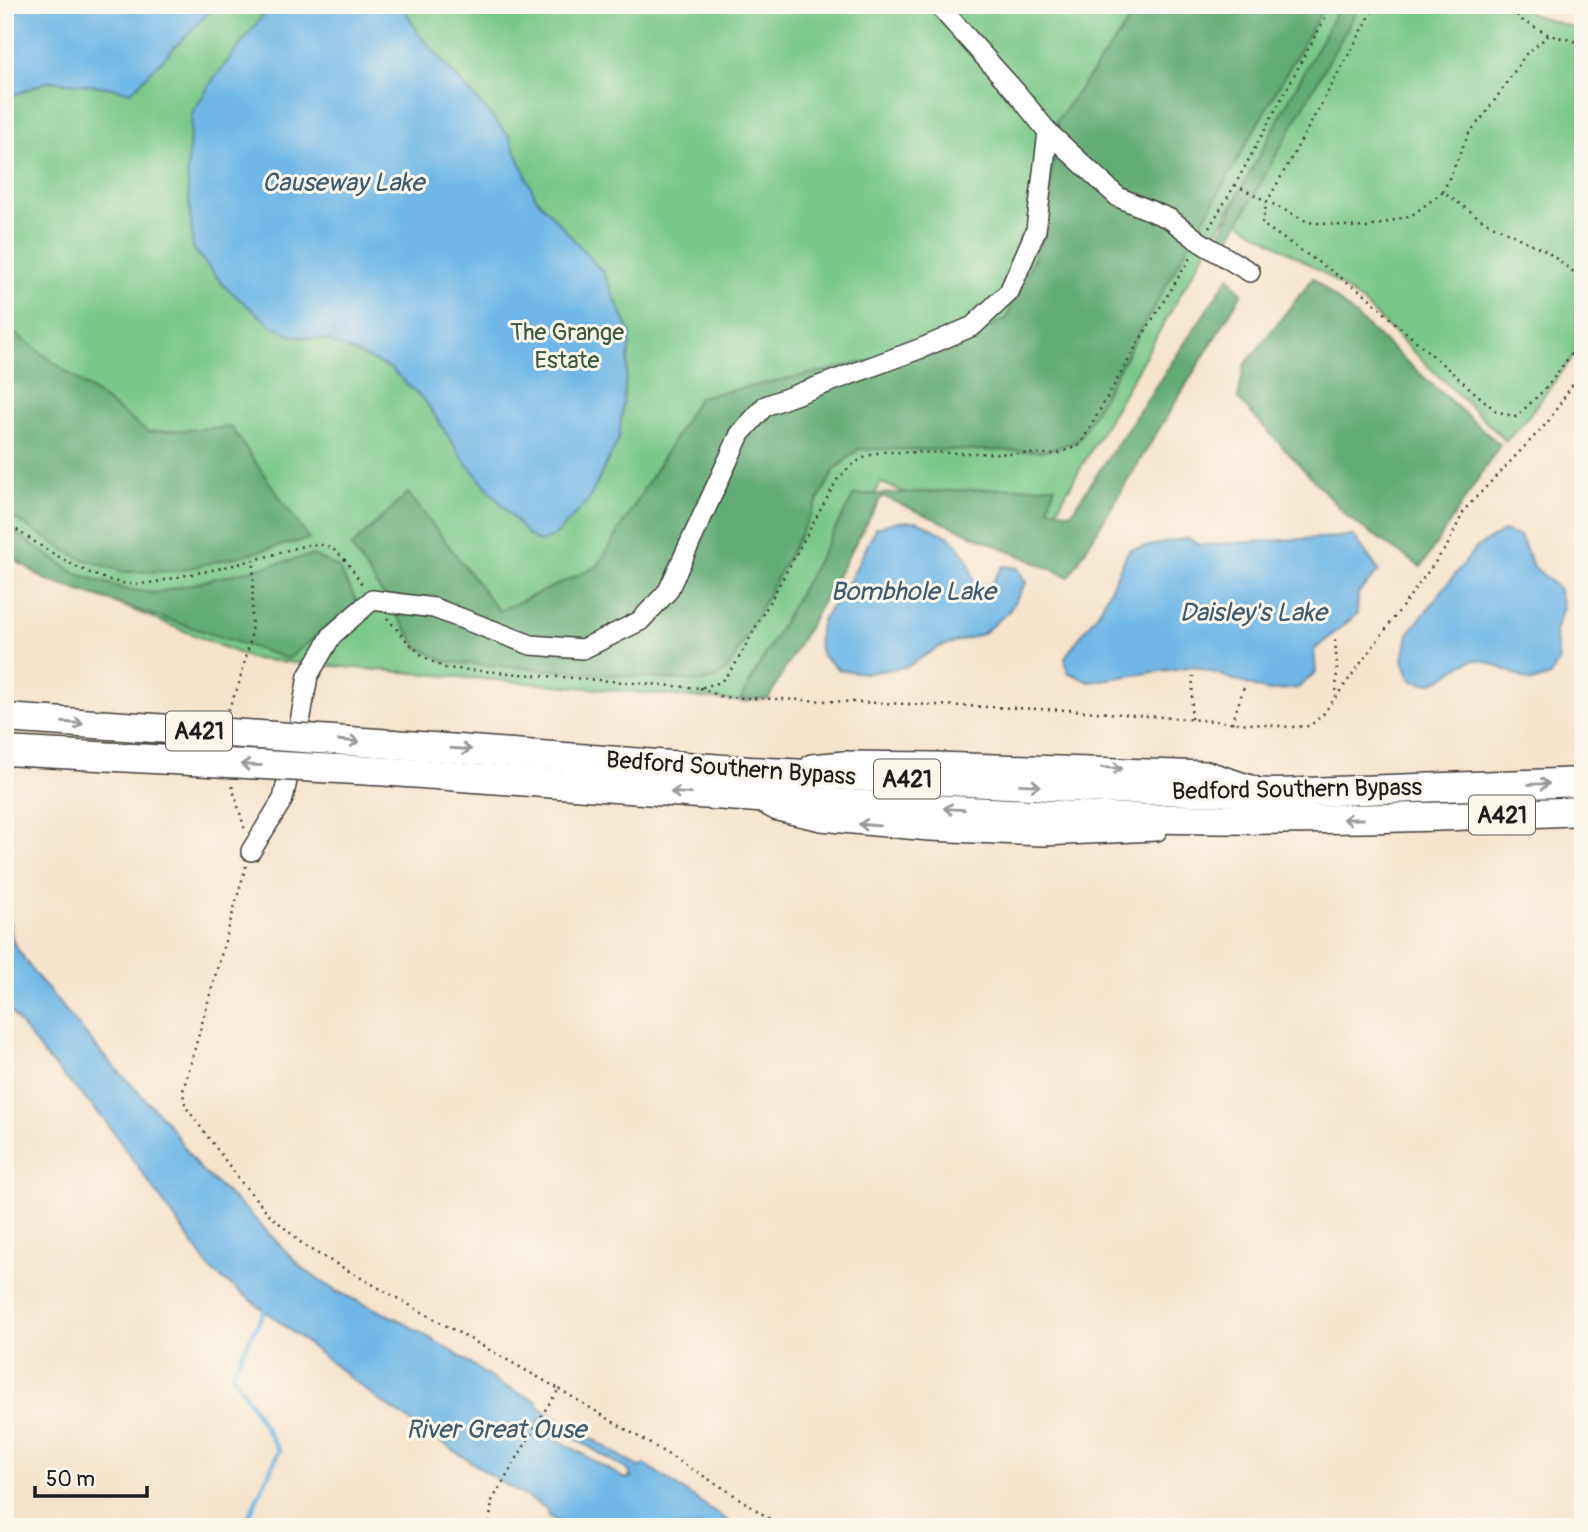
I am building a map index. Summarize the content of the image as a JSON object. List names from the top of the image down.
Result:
{
  "streets": {
    "highway": ["A421", "Bedford Southern Bypass"]
  },
  "water": [
    "Causeway Lake",
    "Bombhole Lake",
    "Daisley's Lake",
    "River Great Ouse"
  ],
  "parks": ["The Grange Estate"],
  "scale_bar": "50 m"
}
